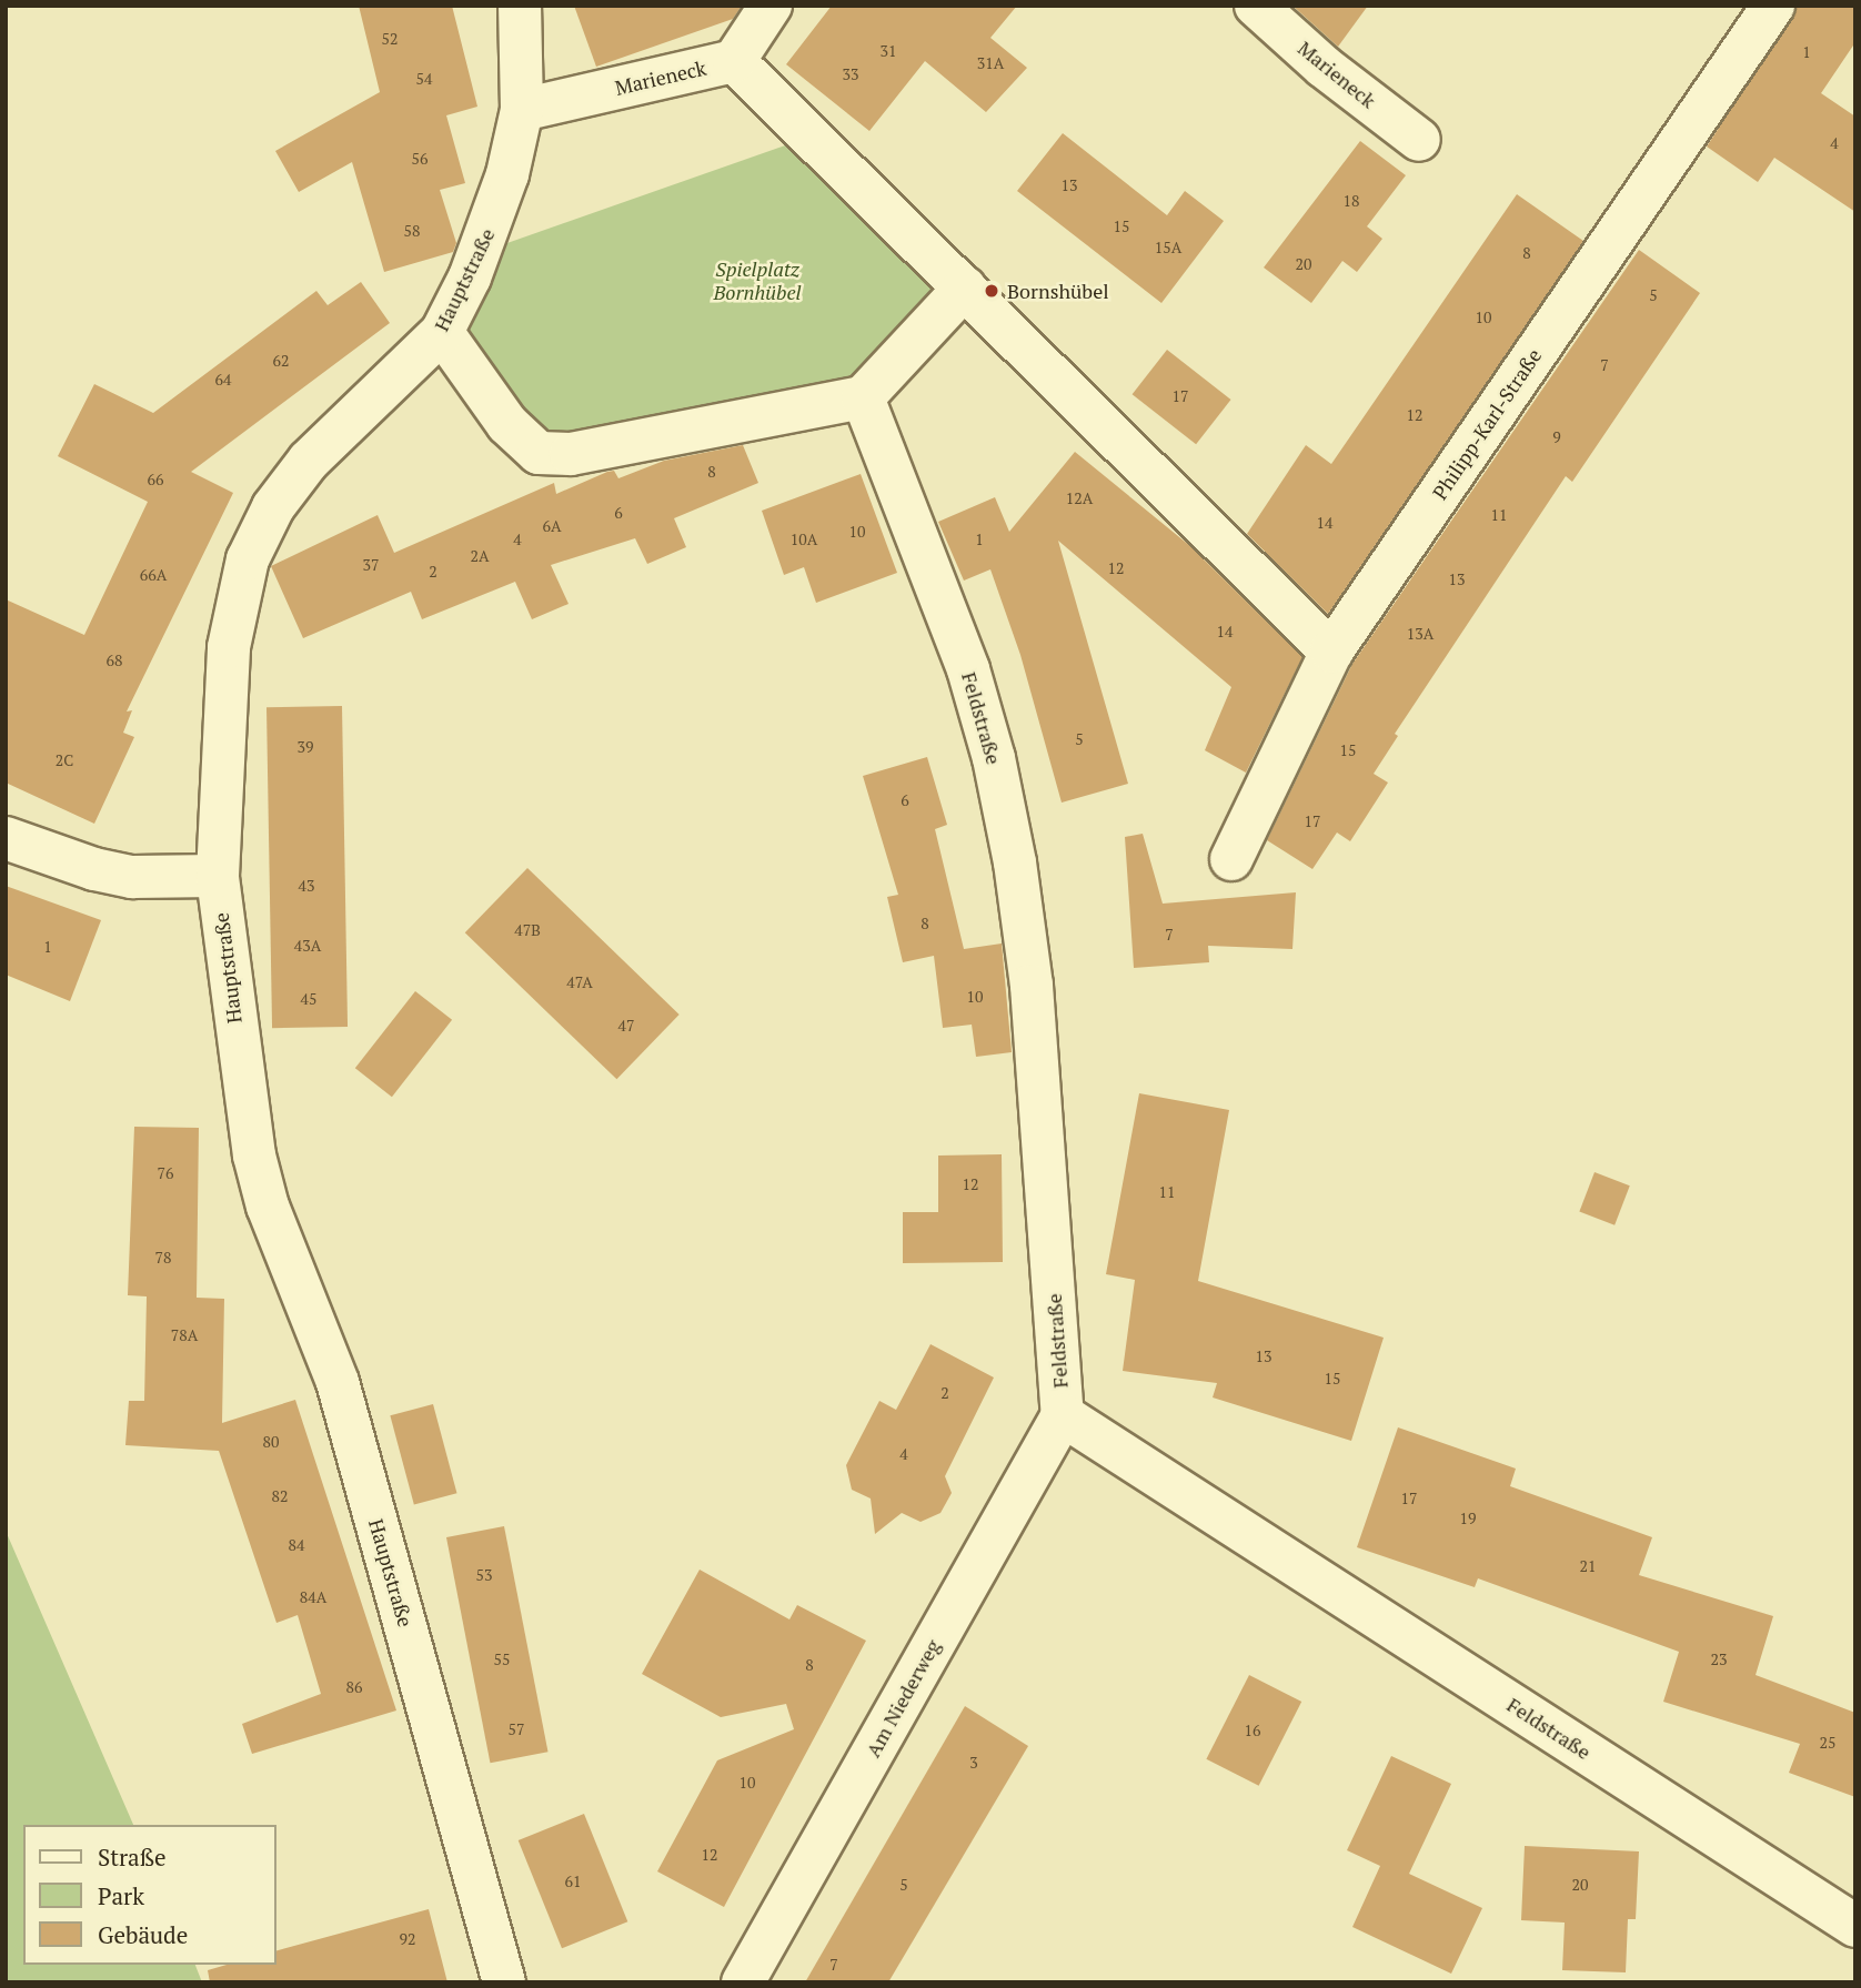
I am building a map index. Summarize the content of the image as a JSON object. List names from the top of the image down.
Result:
{
  "streets": {
    "street": [
      "Marieneck",
      "Hauptstraße",
      "Philipp-Karl-Straße",
      "Feldstraße",
      "Am Niederweg"
    ]
  },
  "crossings": [
    ["Marieneck", "Hauptstraße"],
    ["Feldstraße", "Am Niederweg"]
  ],
  "parks": ["Spielplatz Bornhübel"],
  "places": ["Bornshübel"],
  "house_numbers": [
    "52",
    "31",
    "1",
    "31A",
    "33",
    "54",
    "4",
    "56",
    "13",
    "18",
    "15",
    "58",
    "15A",
    "8",
    "20",
    "5",
    "10",
    "62",
    "7",
    "64",
    "17",
    "12",
    "9",
    "8",
    "66",
    "12A",
    "6",
    "11",
    "14",
    "6A",
    "10",
    "4",
    "10A",
    "1",
    "2A",
    "37",
    "12",
    "2",
    "66A",
    "13",
    "14",
    "13A",
    "68",
    "5",
    "39",
    "15",
    "2C",
    "6",
    "17",
    "43",
    "8",
    "47B",
    "7",
    "43A",
    "1",
    "47A",
    "10",
    "45",
    "47",
    "76",
    "12",
    "11",
    "78",
    "78A",
    "13",
    "15",
    "2",
    "80",
    "4",
    "82",
    "17",
    "19",
    "84",
    "21",
    "53",
    "84A",
    "55",
    "23",
    "8",
    "86",
    "57",
    "16",
    "25",
    "3",
    "10",
    "12",
    "61",
    "5",
    "20",
    "92",
    "7"
  ],
  "legend": ["Straße", "Park", "Gebäude"]
}
